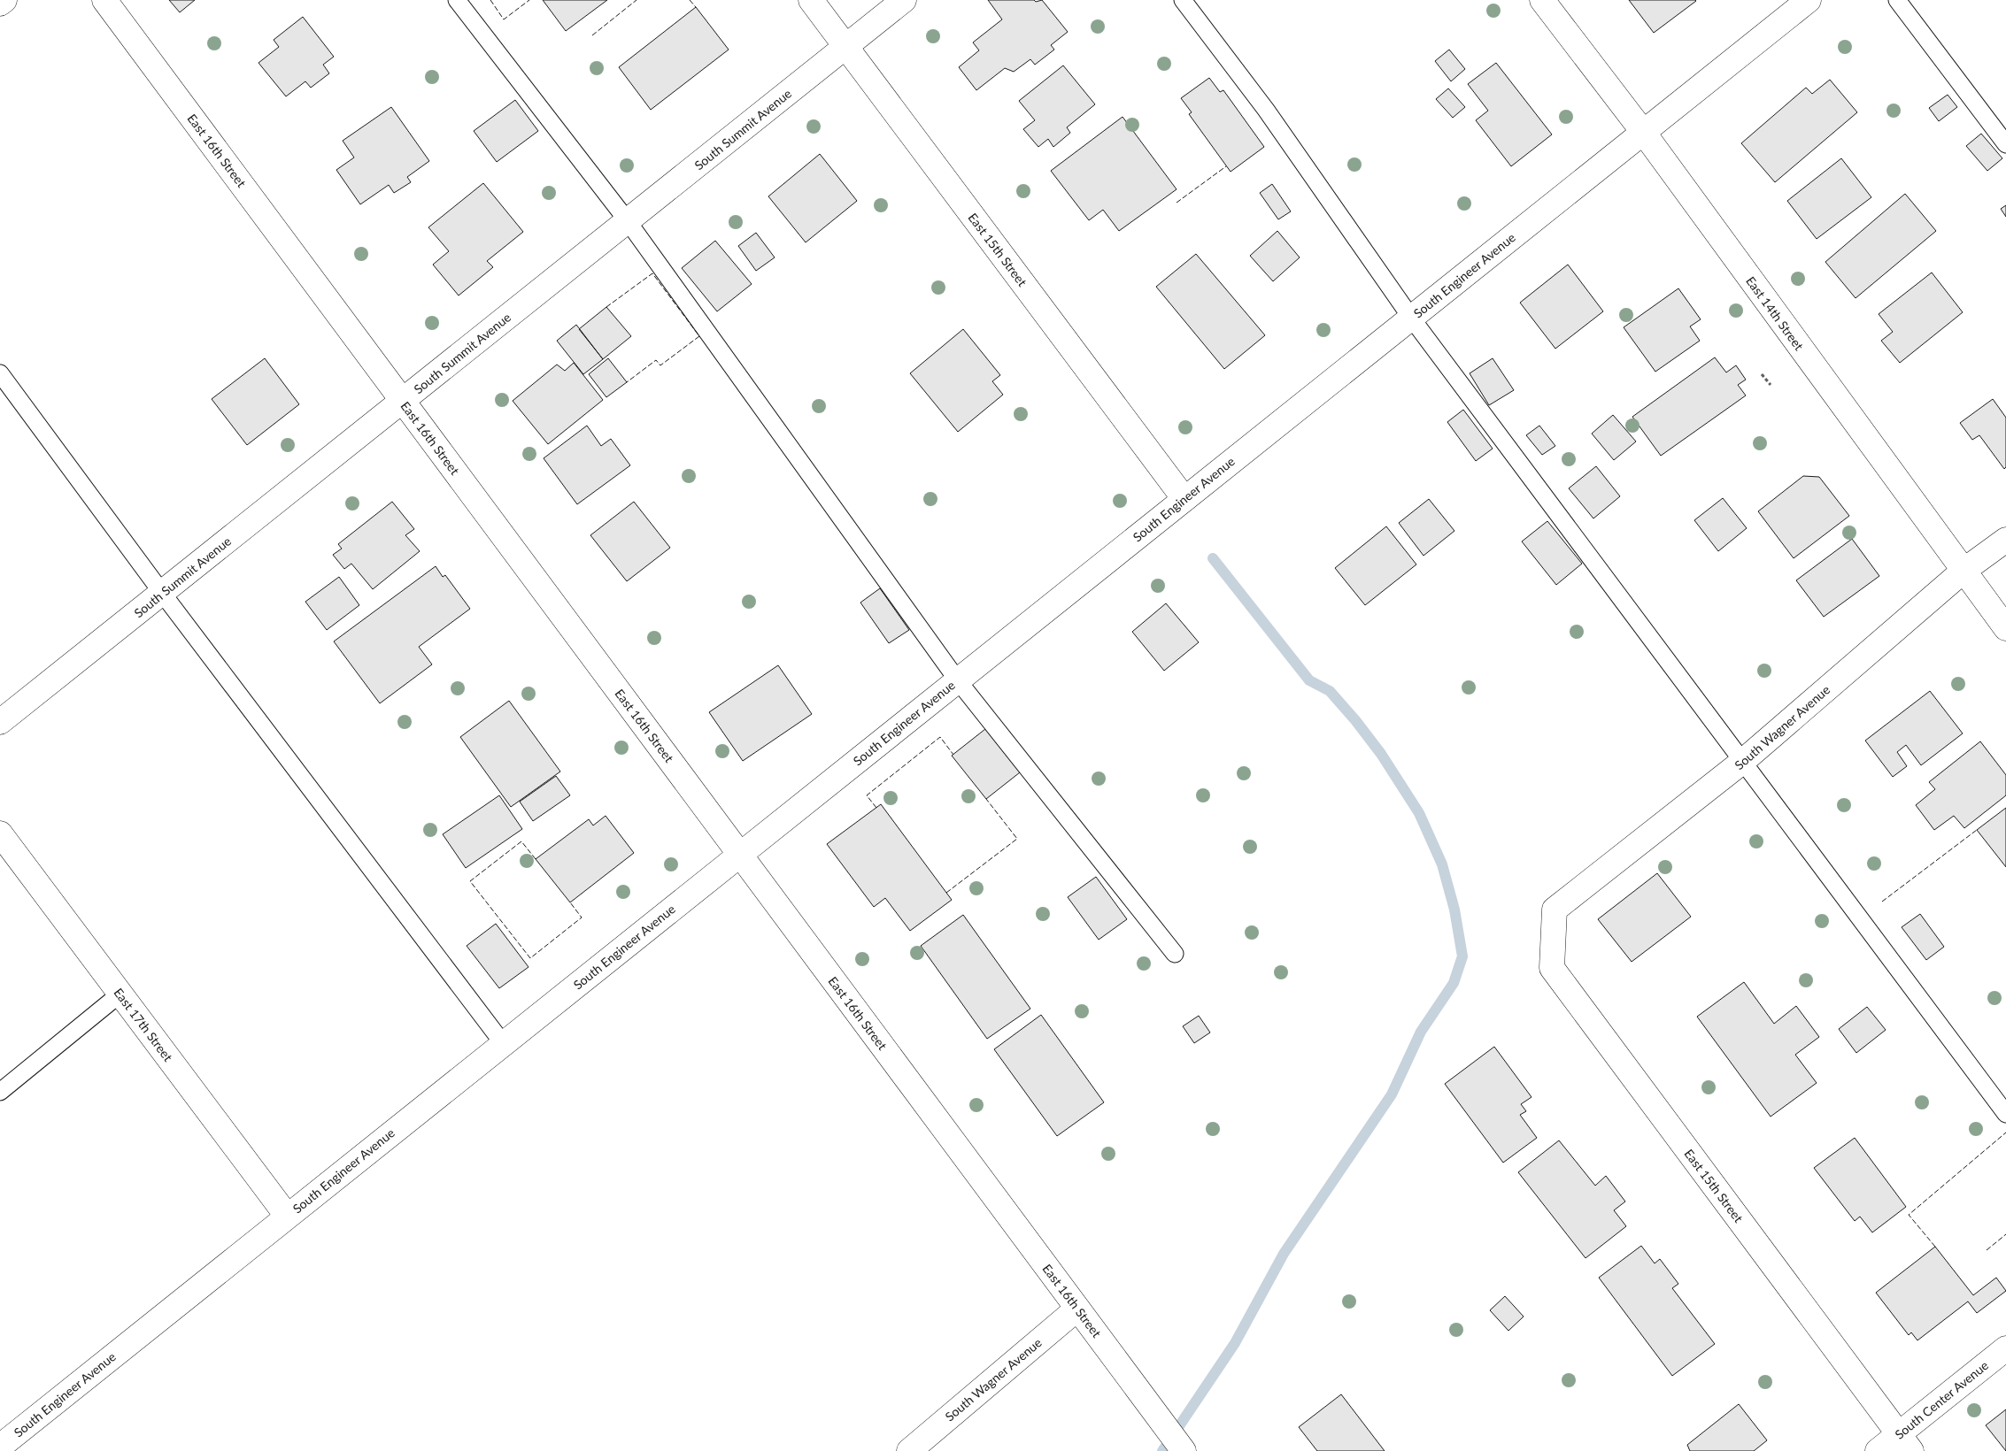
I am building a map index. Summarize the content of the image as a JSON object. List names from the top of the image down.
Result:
{
  "streets": {
    "street": [
      "South Summit Avenue",
      "East 16th Street",
      "East 15th Street",
      "South Engineer Avenue",
      "East 14th Street",
      "South Wagner Avenue",
      "East 17th Street",
      "South Center Avenue"
    ]
  },
  "crossings": [
    ["South Summit Avenue", "East 16th Street"],
    ["South Summit Avenue", "East 15th Street"],
    ["East 16th Street", "South Engineer Avenue"],
    ["East 16th Street", "South Wagner Avenue"],
    ["East 15th Street", "South Engineer Avenue"],
    ["East 15th Street", "South Wagner Avenue"],
    ["East 15th Street", "South Center Avenue"],
    ["South Engineer Avenue", "East 14th Street"],
    ["South Engineer Avenue", "East 17th Street"],
    ["East 14th Street", "South Wagner Avenue"]
  ]
}
